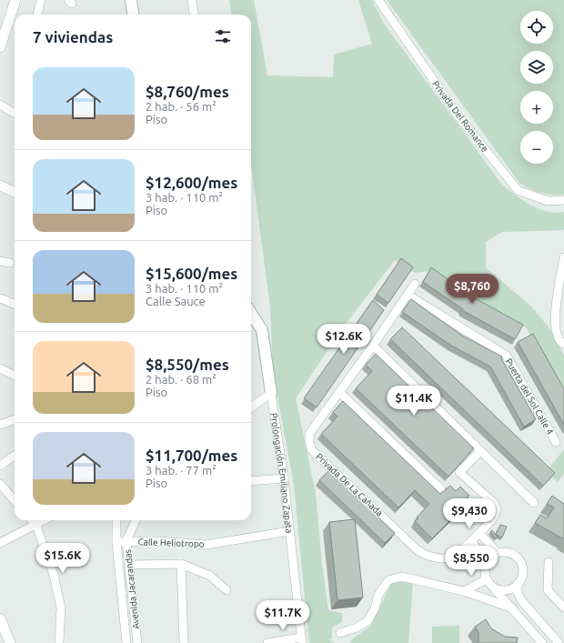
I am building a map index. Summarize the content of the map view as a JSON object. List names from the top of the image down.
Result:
{
  "streets": {
    "main road": ["Prolongación Emiliano Zapata"],
    "street": [
      "Privada Del Romance",
      "Puerta del Sol Calle 4",
      "Privada De La Cañada",
      "Calle Heliotropo",
      "Avenida Jacarandas"
    ]
  },
  "crossings": [
    ["Puerta del Sol Calle 4", "Privada De La Cañada"],
    ["Prolongación Emiliano Zapata", "Calle Heliotropo"],
    ["Calle Heliotropo", "Avenida Jacarandas"]
  ],
  "page": {
    "map_buttons": ["+", "−"],
    "heading": "7 viviendas",
    "list": [
      {
        "name": "$8,760/mes",
        "note": "2 hab. · 56 m² · Piso"
      },
      {
        "name": "$12,600/mes",
        "note": "3 hab. · 110 m² · Piso"
      },
      {
        "name": "$15,600/mes",
        "note": "3 hab. · 110 m² · Calle Sauce"
      },
      {
        "name": "$8,550/mes",
        "note": "2 hab. · 68 m² · Piso"
      },
      {
        "name": "$11,700/mes",
        "note": "3 hab. · 77 m² · Piso"
      }
    ],
    "price": [
      "$8,760",
      "$12.6K",
      "$11.4K",
      "$9,430",
      "$15.6K",
      "$8,550",
      "$11.7K"
    ]
  }
}
